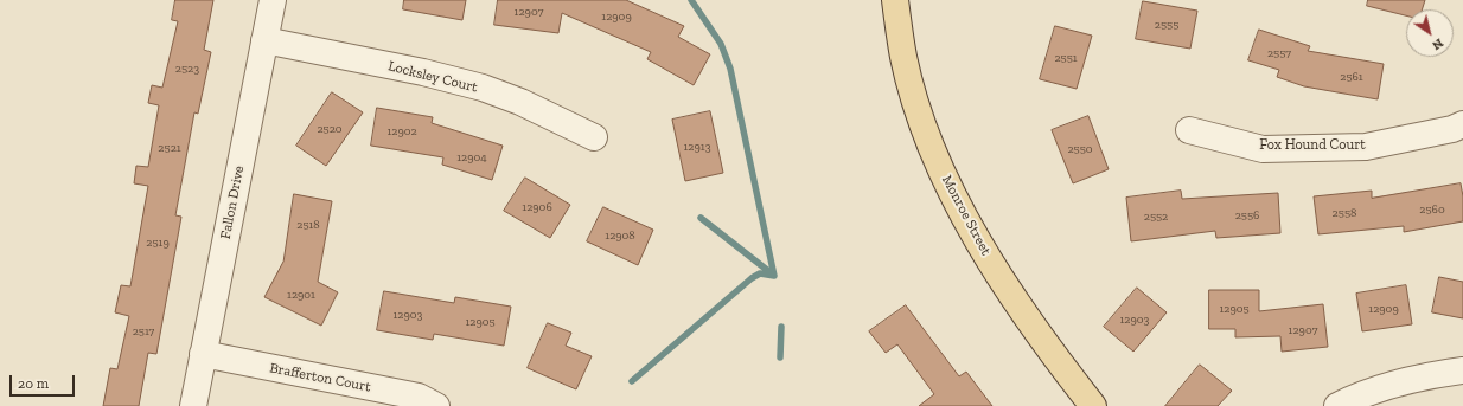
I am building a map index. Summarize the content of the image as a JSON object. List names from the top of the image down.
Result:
{
  "streets": {
    "main road": ["Monroe Street"],
    "street": [
      "Locksley Court",
      "Fox Hound Court",
      "Fallon Drive",
      "Brafferton Court"
    ]
  },
  "crossings": [
    ["Locksley Court", "Fallon Drive"],
    ["Fallon Drive", "Brafferton Court"]
  ],
  "house_numbers": [
    "12907",
    "12909",
    "2555",
    "2557",
    "2551",
    "2523",
    "2561",
    "2520",
    "12902",
    "12913",
    "2521",
    "2550",
    "12904",
    "12906",
    "2560",
    "2558",
    "2556",
    "2552",
    "2518",
    "12908",
    "2519",
    "12901",
    "12905",
    "12909",
    "12903",
    "12903",
    "12905",
    "12907",
    "2517"
  ],
  "scale_bar": "20 m",
  "north": "bottom right"
}
